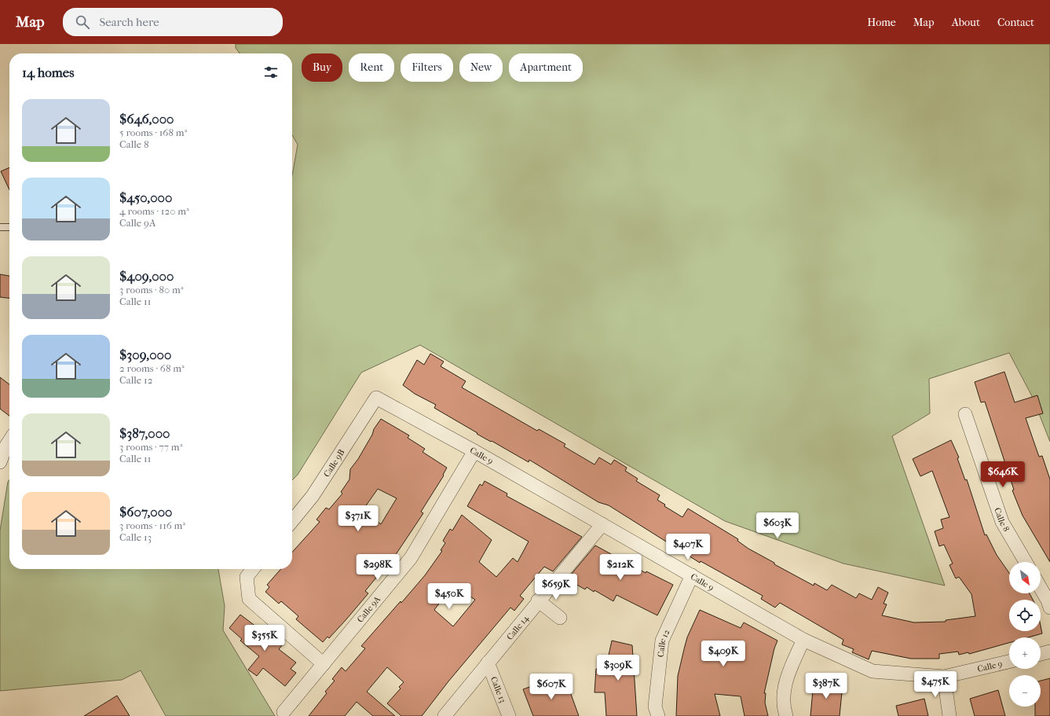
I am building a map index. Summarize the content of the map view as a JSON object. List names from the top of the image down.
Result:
{
  "streets": {
    "street": [
      "Calle 9",
      "Calle 9B",
      "Calle 8",
      "Calle 9A",
      "Calle 14",
      "Calle 12",
      "Calle 13"
    ]
  },
  "crossings": [
    ["Calle 9", "Calle 9B"],
    ["Calle 9", "Calle 9A"],
    ["Calle 9", "Calle 14"],
    ["Calle 9", "Calle 12"],
    ["Calle 14", "Calle 13"]
  ],
  "north": "bottom right",
  "page": {
    "header": "Map",
    "search": "Search here",
    "nav": [
      "Home",
      "Map",
      "About",
      "Contact"
    ],
    "chip": [
      "Buy",
      "Rent",
      "Filters",
      "New",
      "Apartment"
    ],
    "heading": "14 homes",
    "list": [
      {
        "name": "$646,000",
        "note": "5 rooms · 168 m² · Calle 8"
      },
      {
        "name": "$450,000",
        "note": "4 rooms · 120 m² · Calle 9A"
      },
      {
        "name": "$409,000",
        "note": "3 rooms · 80 m² · Calle 11"
      },
      {
        "name": "$309,000",
        "note": "2 rooms · 68 m² · Calle 12"
      },
      {
        "name": "$387,000",
        "note": "3 rooms · 77 m² · Calle 11"
      },
      {
        "name": "$607,000",
        "note": "3 rooms · 116 m² · Calle 13"
      }
    ],
    "price": [
      "$646K",
      "$371K",
      "$603K",
      "$407K",
      "$298K",
      "$212K",
      "$659K",
      "$450K",
      "$355K",
      "$409K",
      "$309K",
      "$475K",
      "$387K",
      "$607K"
    ],
    "map_buttons": ["+", "−"]
  }
}
